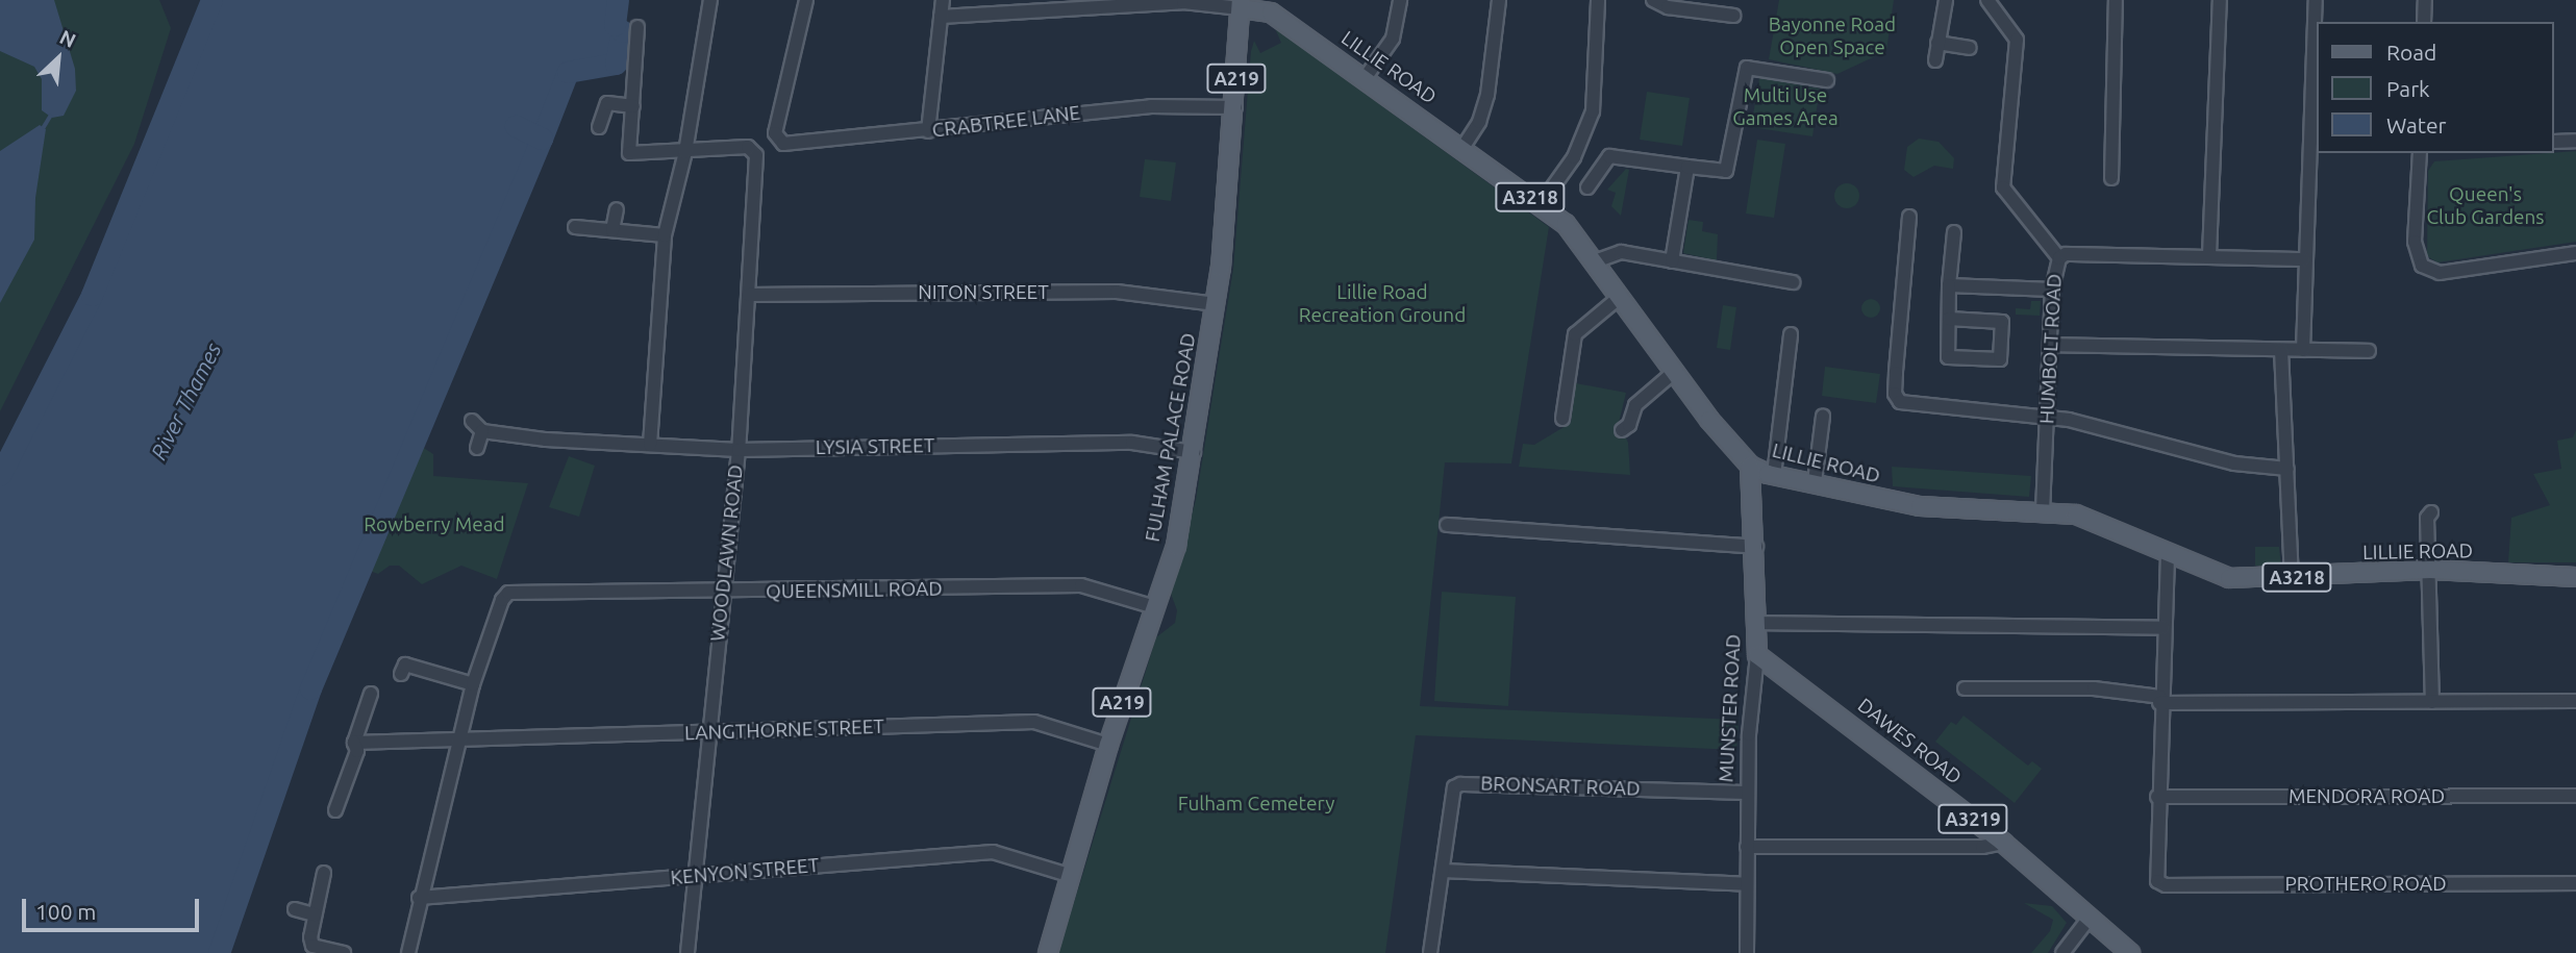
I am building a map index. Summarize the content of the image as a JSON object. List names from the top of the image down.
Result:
{
  "streets": {
    "main road": [
      "LILLIE ROAD",
      "A219",
      "A3218",
      "FULHAM PALACE ROAD",
      "MUNSTER ROAD",
      "DAWES ROAD",
      "A3219"
    ],
    "street": [
      "CRABTREE LANE",
      "NITON STREET",
      "HUMBOLT ROAD",
      "LYSIA STREET",
      "WOODLAWN ROAD",
      "QUEENSMILL ROAD",
      "LANGTHORNE STREET",
      "BRONSART ROAD",
      "MENDORA ROAD",
      "KENYON STREET",
      "PROTHERO ROAD"
    ]
  },
  "crossings": [
    ["LILLIE ROAD", "HUMBOLT ROAD"],
    ["LILLIE ROAD", "FULHAM PALACE ROAD"],
    ["LILLIE ROAD", "MUNSTER ROAD"],
    ["CRABTREE LANE", "FULHAM PALACE ROAD"],
    ["NITON STREET", "FULHAM PALACE ROAD"],
    ["NITON STREET", "WOODLAWN ROAD"],
    ["FULHAM PALACE ROAD", "LYSIA STREET"],
    ["FULHAM PALACE ROAD", "QUEENSMILL ROAD"],
    ["FULHAM PALACE ROAD", "LANGTHORNE STREET"],
    ["FULHAM PALACE ROAD", "KENYON STREET"],
    ["LYSIA STREET", "WOODLAWN ROAD"],
    ["WOODLAWN ROAD", "QUEENSMILL ROAD"],
    ["WOODLAWN ROAD", "LANGTHORNE STREET"],
    ["WOODLAWN ROAD", "KENYON STREET"],
    ["MUNSTER ROAD", "DAWES ROAD"],
    ["MUNSTER ROAD", "BRONSART ROAD"],
    ["MENDORA ROAD", "PROTHERO ROAD"]
  ],
  "water": ["River Thames"],
  "parks": [
    "Bayonne Road Open Space",
    "Multi Use Games Area",
    "Queen's Club Gardens",
    "Lillie Road Recreation Ground",
    "Rowberry Mead",
    "Fulham Cemetery"
  ],
  "legend": ["Road", "Park", "Water"],
  "scale_bar": "100 m",
  "north": "top right"
}
